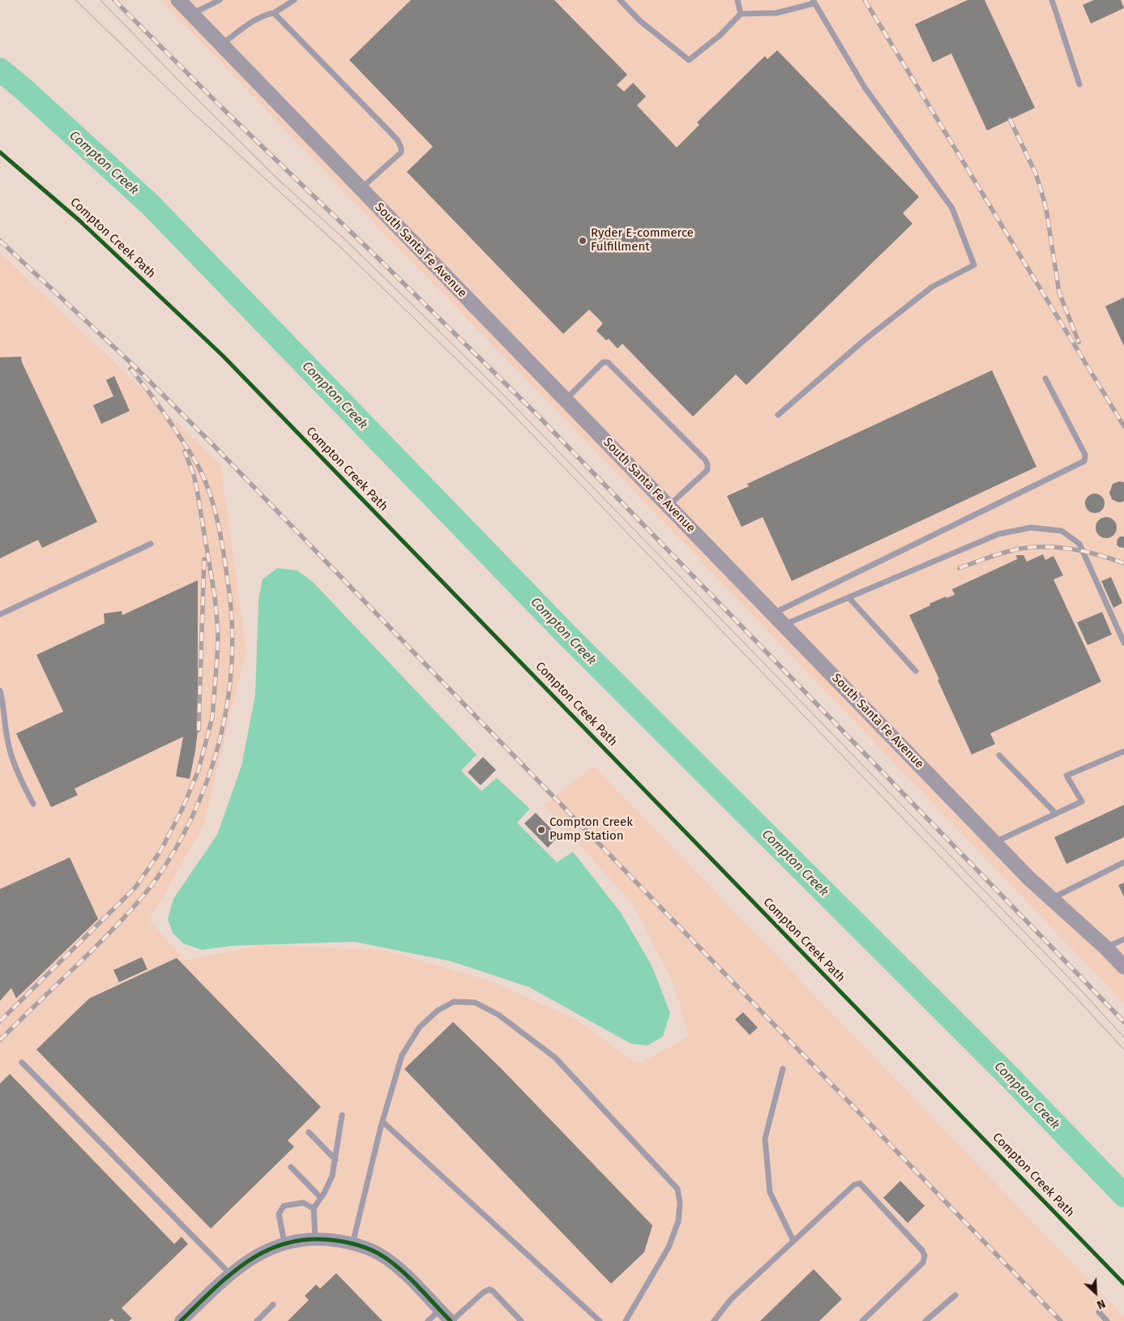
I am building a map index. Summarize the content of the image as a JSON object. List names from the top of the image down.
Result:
{
  "streets": {
    "main road": ["South Santa Fe Avenue"],
    "cycle path": ["Compton Creek Path"]
  },
  "water": ["Compton Creek"],
  "places": ["Ryder E-commerce Fulfillment", "Compton Creek Pump Station"],
  "north": "bottom right"
}
